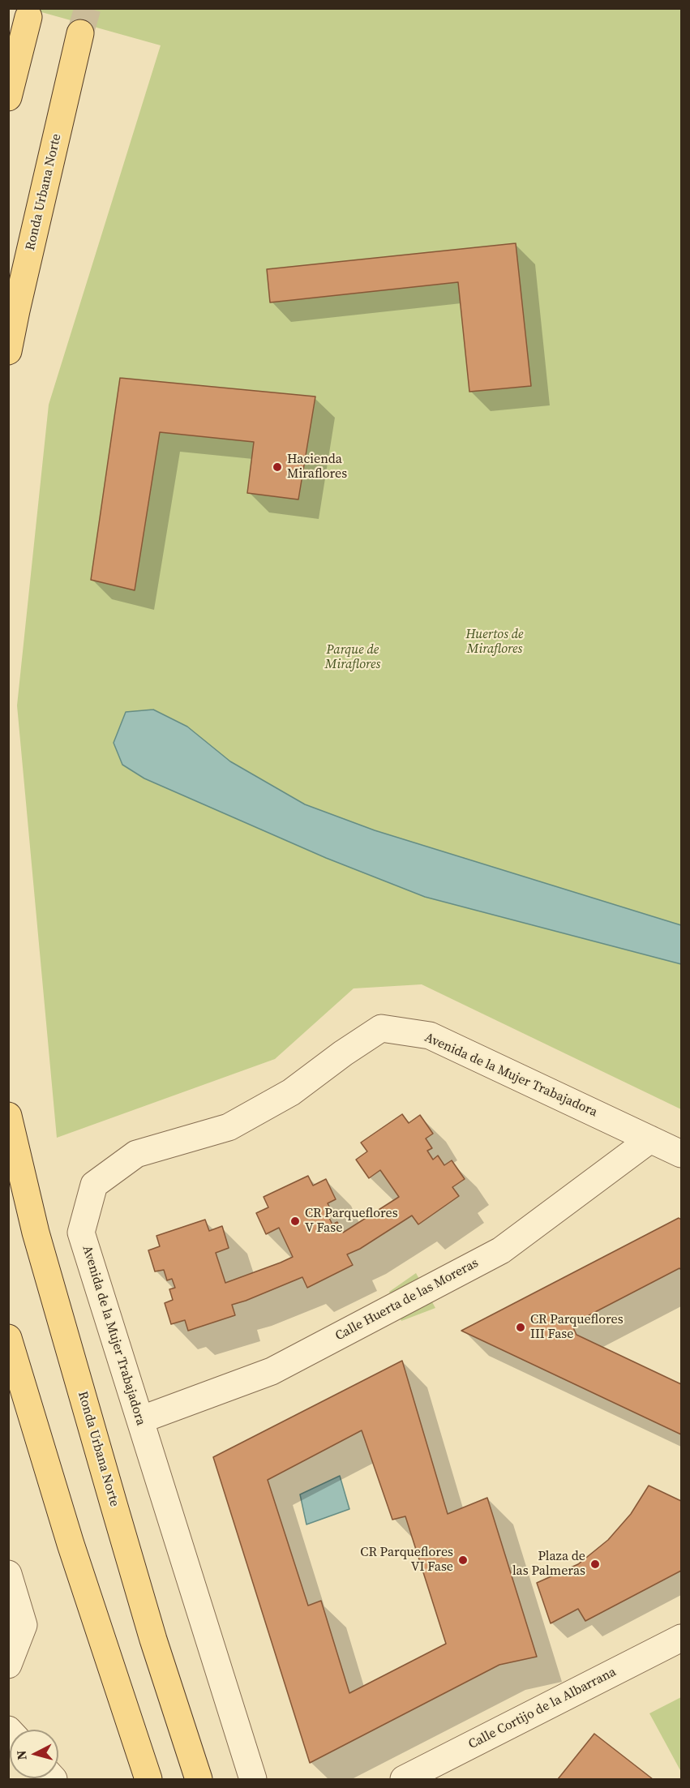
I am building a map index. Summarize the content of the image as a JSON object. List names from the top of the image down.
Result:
{
  "streets": {
    "main road": ["Ronda Urbana Norte"],
    "street": ["Avenida de la Mujer Trabajadora", "Calle Huerta de las Moreras", "Calle Cortijo de la Albarrana"]
  },
  "crossings": [
    ["Avenida de la Mujer Trabajadora", "Calle Huerta de las Moreras"]
  ],
  "parks": ["Huertos de Miraflores", "Parque de Miraflores"],
  "places": [
    "Hacienda Miraflores",
    "CR Parqueflores V Fase",
    "CR Parqueflores III Fase",
    "CR Parqueflores VI Fase",
    "Plaza de las Palmeras"
  ],
  "north": "left"
}
